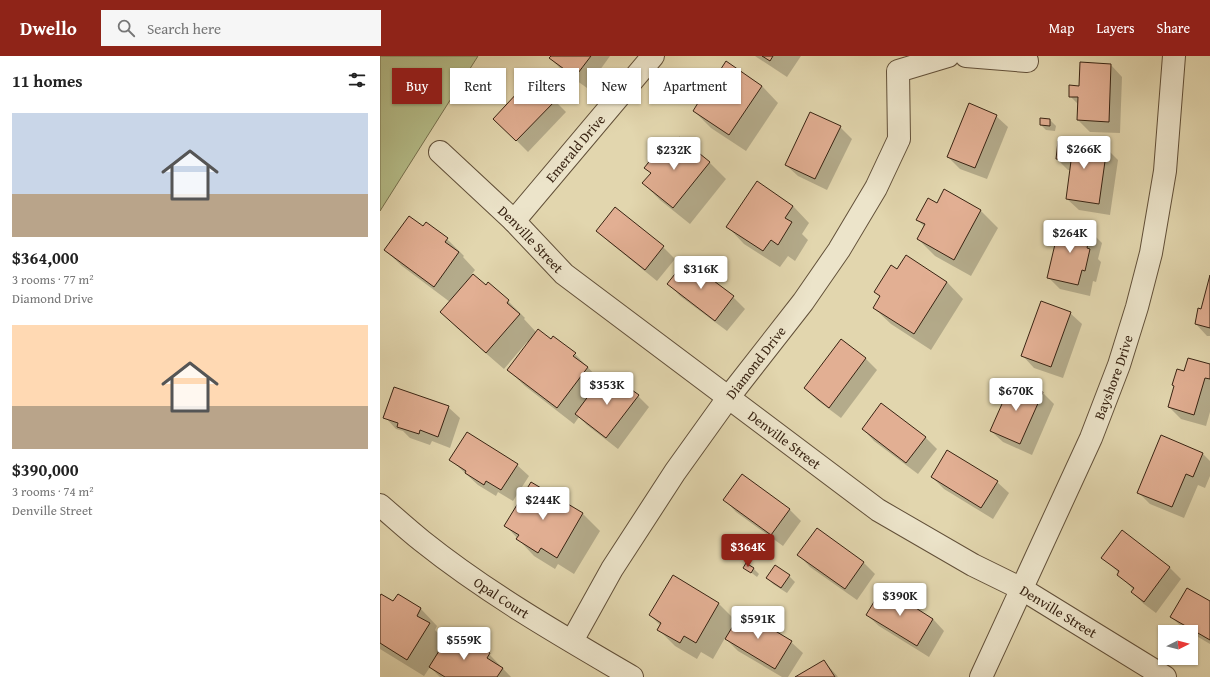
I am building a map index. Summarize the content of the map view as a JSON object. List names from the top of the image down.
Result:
{
  "streets": {
    "street": [
      "Emerald Drive",
      "Denville Street",
      "Diamond Drive",
      "Bayshore Drive",
      "Opal Court"
    ]
  },
  "crossings": [
    ["Emerald Drive", "Denville Street"],
    ["Denville Street", "Diamond Drive"],
    ["Denville Street", "Bayshore Drive"],
    ["Diamond Drive", "Opal Court"]
  ],
  "north": "right",
  "page": {
    "header": "Dwello",
    "search": "Search here",
    "nav": ["Map", "Layers", "Share"],
    "heading": "11 homes",
    "chip": [
      "Buy",
      "Rent",
      "Filters",
      "New",
      "Apartment"
    ],
    "list": [
      {
        "name": "$364,000",
        "note": "3 rooms · 77 m² · Diamond Drive"
      },
      {
        "name": "$390,000",
        "note": "3 rooms · 74 m² · Denville Street"
      }
    ],
    "price": [
      "$266K",
      "$232K",
      "$264K",
      "$316K",
      "$353K",
      "$670K",
      "$244K",
      "$364K",
      "$390K",
      "$591K",
      "$559K"
    ]
  }
}
